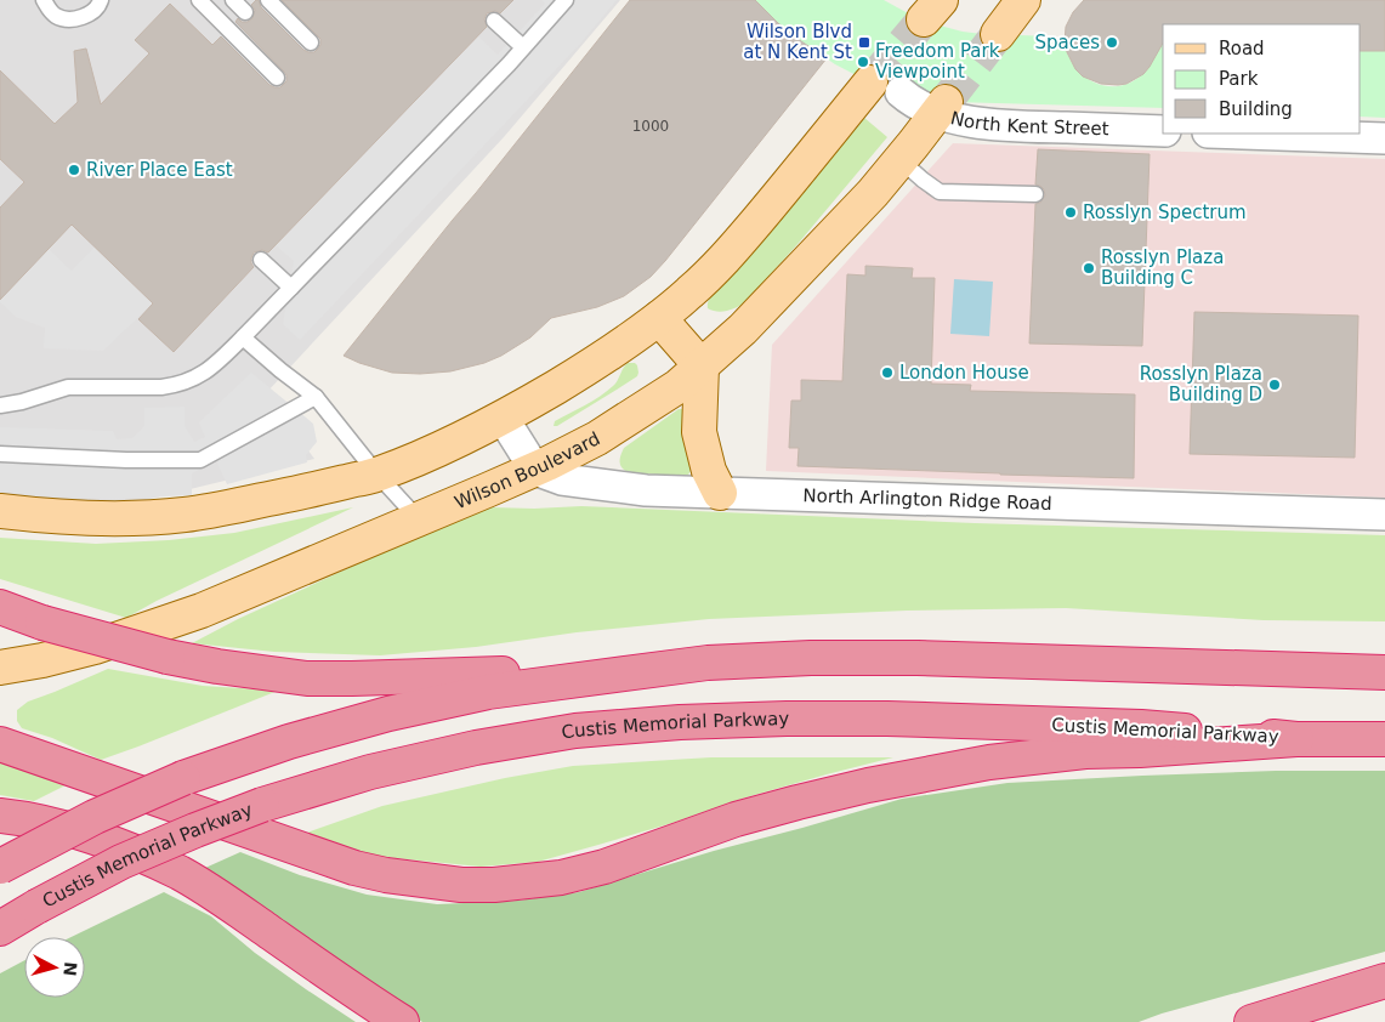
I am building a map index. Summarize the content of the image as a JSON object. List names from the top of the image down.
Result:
{
  "streets": {
    "highway": ["Custis Memorial Parkway"],
    "main road": ["Wilson Boulevard"],
    "street": ["North Kent Street", "North Arlington Ridge Road"]
  },
  "crossings": [
    ["North Kent Street", "Wilson Boulevard"],
    ["Wilson Boulevard", "North Arlington Ridge Road"]
  ],
  "places": {
    "transit": ["Wilson Blvd at N Kent St"],
    "other": [
      "Spaces",
      "Freedom Park Viewpoint",
      "River Place East",
      "Rosslyn Spectrum",
      "Rosslyn Plaza Building C",
      "London House",
      "Rosslyn Plaza Building D"
    ]
  },
  "house_numbers": ["1000"],
  "legend": ["Road", "Park", "Building"],
  "north": "right"
}
